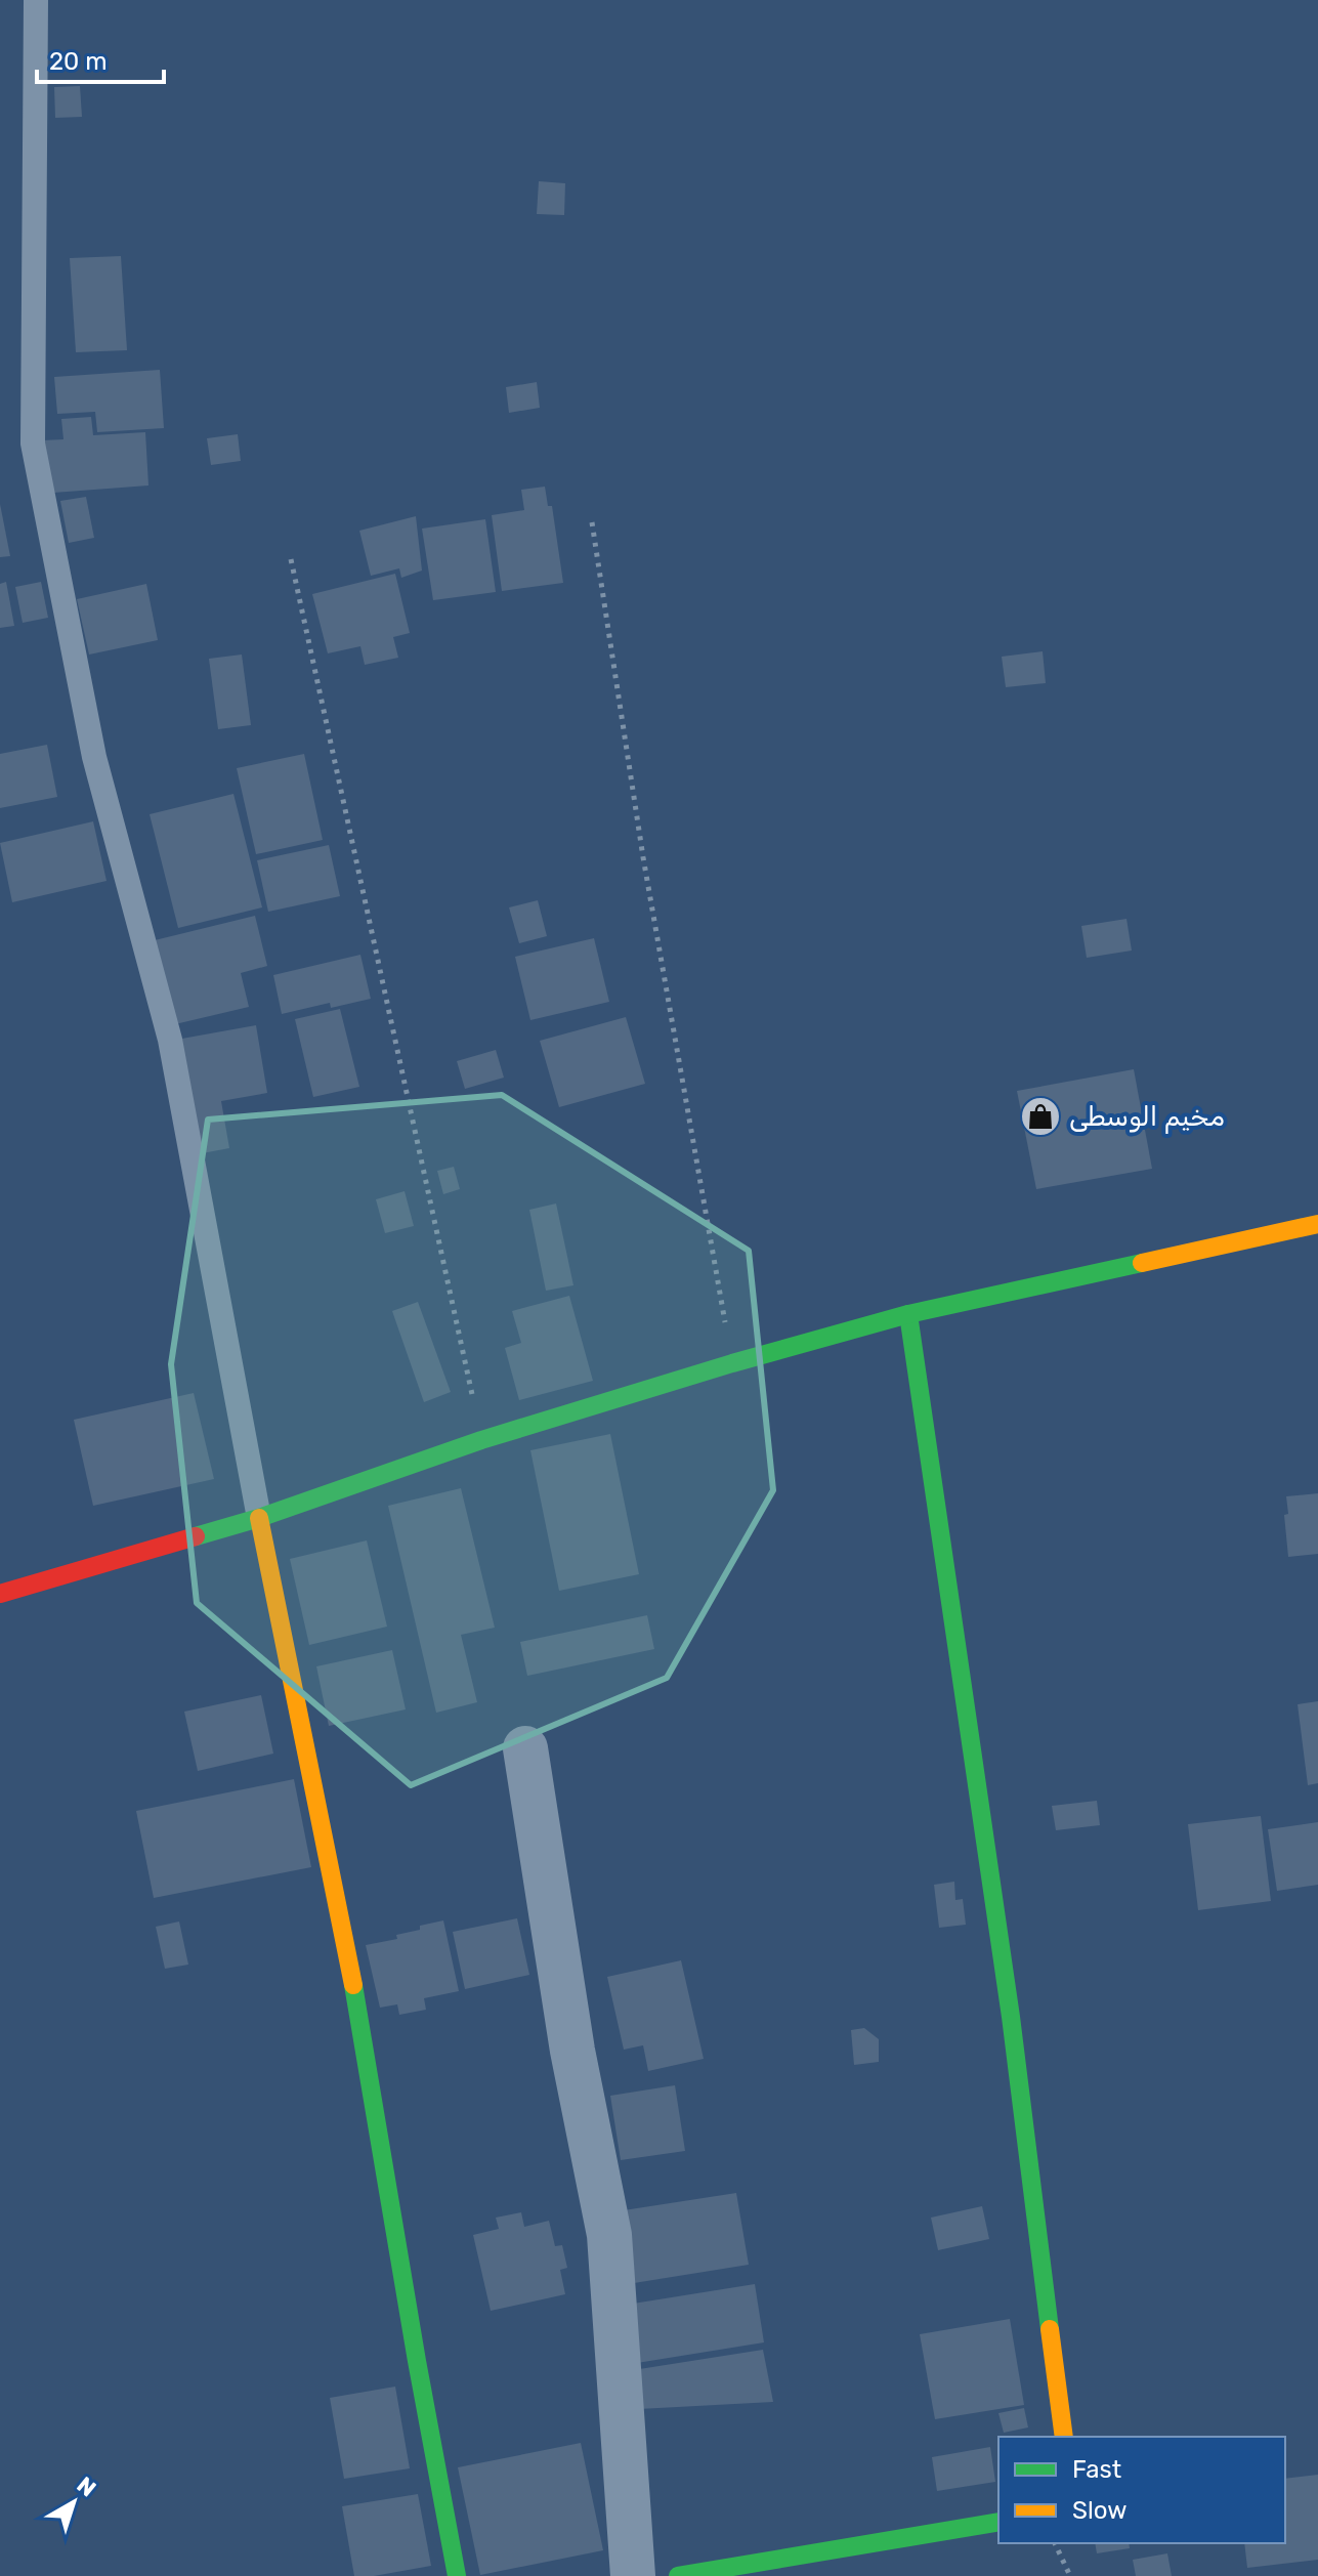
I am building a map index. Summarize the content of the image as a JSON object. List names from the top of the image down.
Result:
{
  "places": {
    "shop": ["مخيم الوسطى"]
  },
  "legend": ["Fast", "Slow"],
  "scale_bar": "20 m",
  "north": "top right"
}
